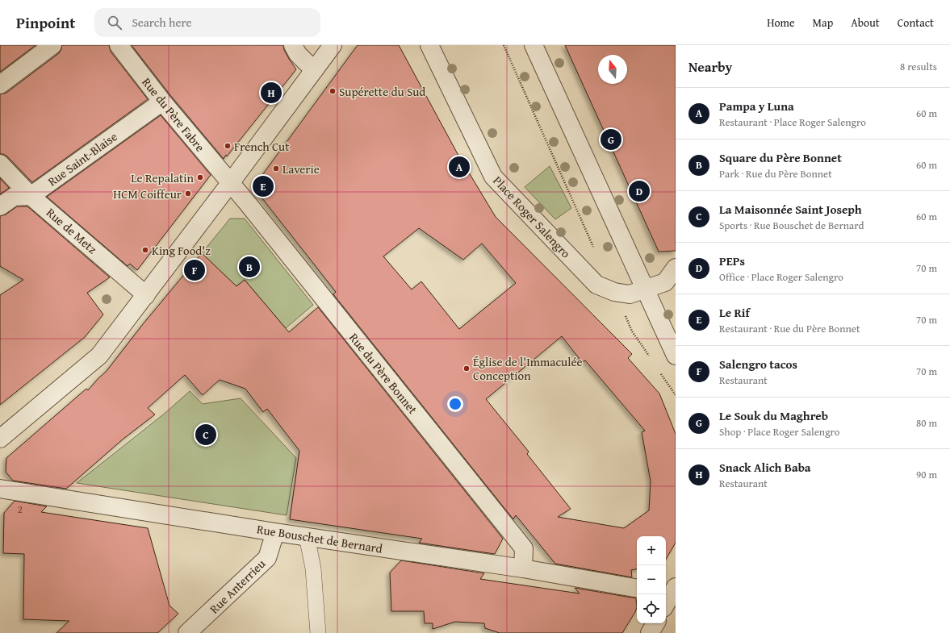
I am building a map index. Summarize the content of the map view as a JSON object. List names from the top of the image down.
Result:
{
  "streets": {
    "street": [
      "Rue du Père Fabre",
      "Rue Saint-Blaise",
      "Place Roger Salengro",
      "Rue de Metz",
      "Rue du Père Bonnet",
      "Rue Bouschet de Bernard",
      "Rue Anterrieu"
    ]
  },
  "crossings": [
    ["Rue du Père Fabre", "Rue Saint-Blaise"],
    ["Rue du Père Fabre", "Rue du Père Bonnet"],
    ["Rue Saint-Blaise", "Rue de Metz"],
    ["Rue du Père Bonnet", "Rue Bouschet de Bernard"],
    ["Rue Bouschet de Bernard", "Rue Anterrieu"]
  ],
  "places": [
    "Supérette du Sud",
    "French Cut",
    "Laverie",
    "Le Repalatin",
    "HCM Coiffeur",
    "King Food'z",
    "Église de l'Immaculée Conception"
  ],
  "house_numbers": ["2"],
  "north": "top",
  "page": {
    "header": "Pinpoint",
    "search": "Search here",
    "nav": [
      "Home",
      "Map",
      "About",
      "Contact"
    ],
    "heading": ["Nearby", "8 results"],
    "pins": [
      "H",
      "G",
      "A",
      "E",
      "D",
      "B",
      "F",
      "C"
    ],
    "list": [
      {
        "mark": "A",
        "name": "Pampa y Luna",
        "note": "Restaurant · Place Roger Salengro",
        "value": "60 m"
      },
      {
        "mark": "B",
        "name": "Square du Père Bonnet",
        "note": "Park · Rue du Père Bonnet",
        "value": "60 m"
      },
      {
        "mark": "C",
        "name": "La Maisonnée Saint Joseph",
        "note": "Sports · Rue Bouschet de Bernard",
        "value": "60 m"
      },
      {
        "mark": "D",
        "name": "PEPs",
        "note": "Office · Place Roger Salengro",
        "value": "70 m"
      },
      {
        "mark": "E",
        "name": "Le Rif",
        "note": "Restaurant · Rue du Père Bonnet",
        "value": "70 m"
      },
      {
        "mark": "F",
        "name": "Salengro tacos",
        "note": "Restaurant",
        "value": "70 m"
      },
      {
        "mark": "G",
        "name": "Le Souk du Maghreb",
        "note": "Shop · Place Roger Salengro",
        "value": "80 m"
      },
      {
        "mark": "H",
        "name": "Snack Alich Baba",
        "note": "Restaurant",
        "value": "90 m"
      }
    ],
    "map_buttons": ["+", "−"]
  }
}
